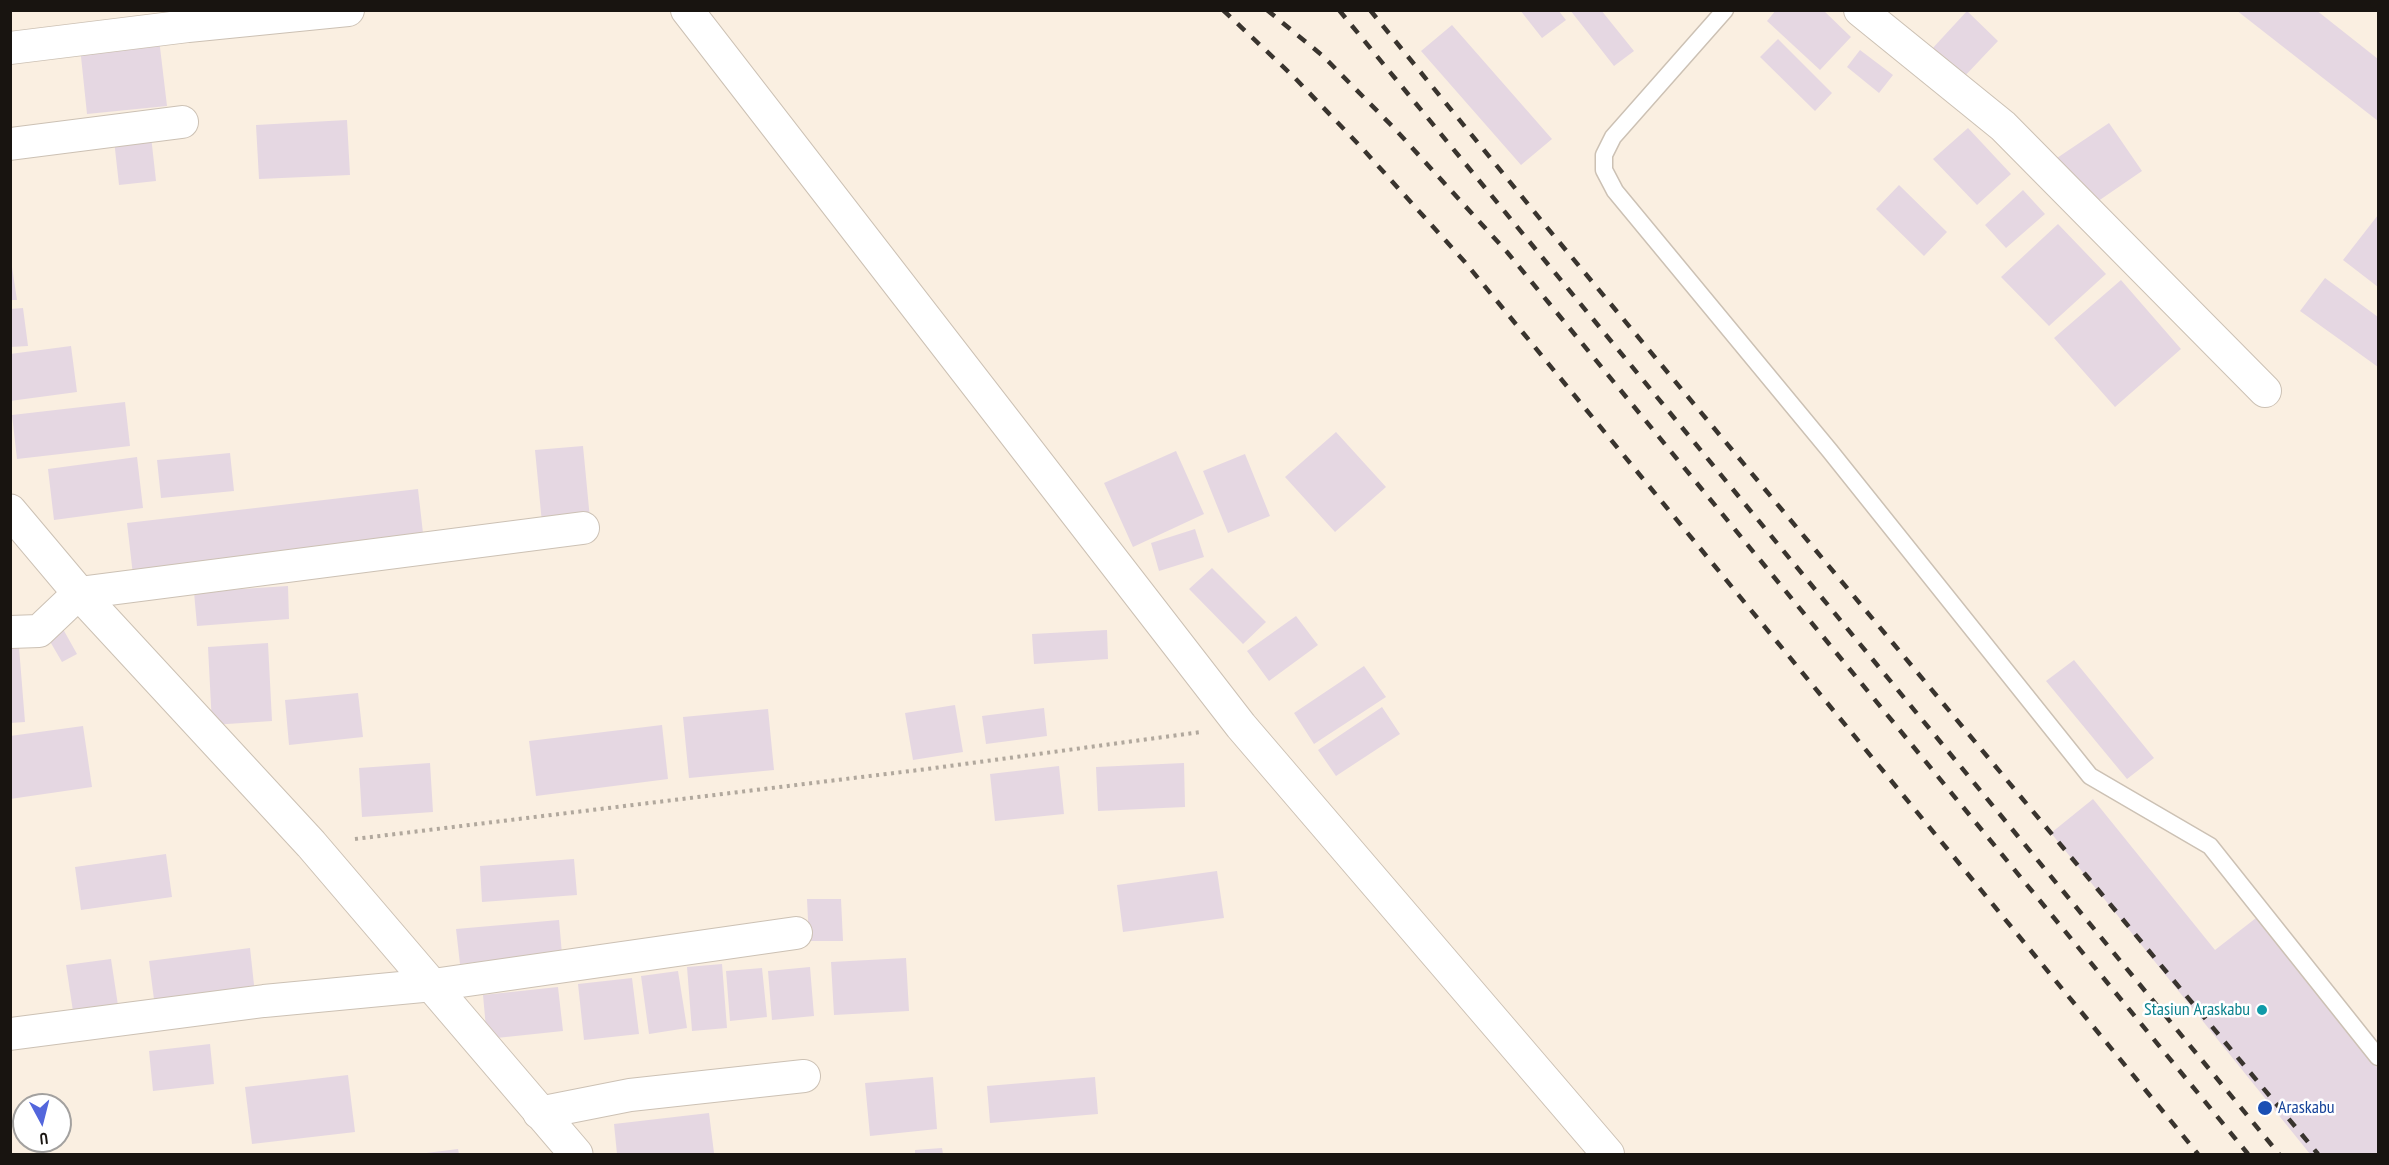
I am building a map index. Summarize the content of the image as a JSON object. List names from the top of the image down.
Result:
{
  "places": ["Stasiun Araskabu", "Araskabu"],
  "north": "bottom"
}
